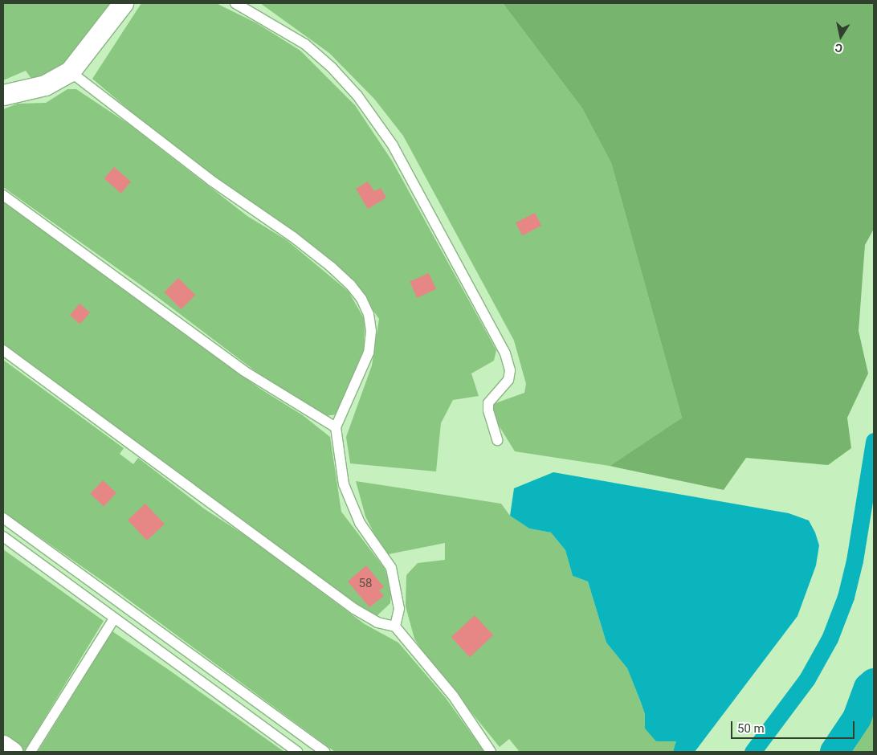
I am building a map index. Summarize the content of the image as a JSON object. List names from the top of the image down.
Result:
{
  "house_numbers": ["58"],
  "scale_bar": "50 m",
  "north": "bottom"
}
